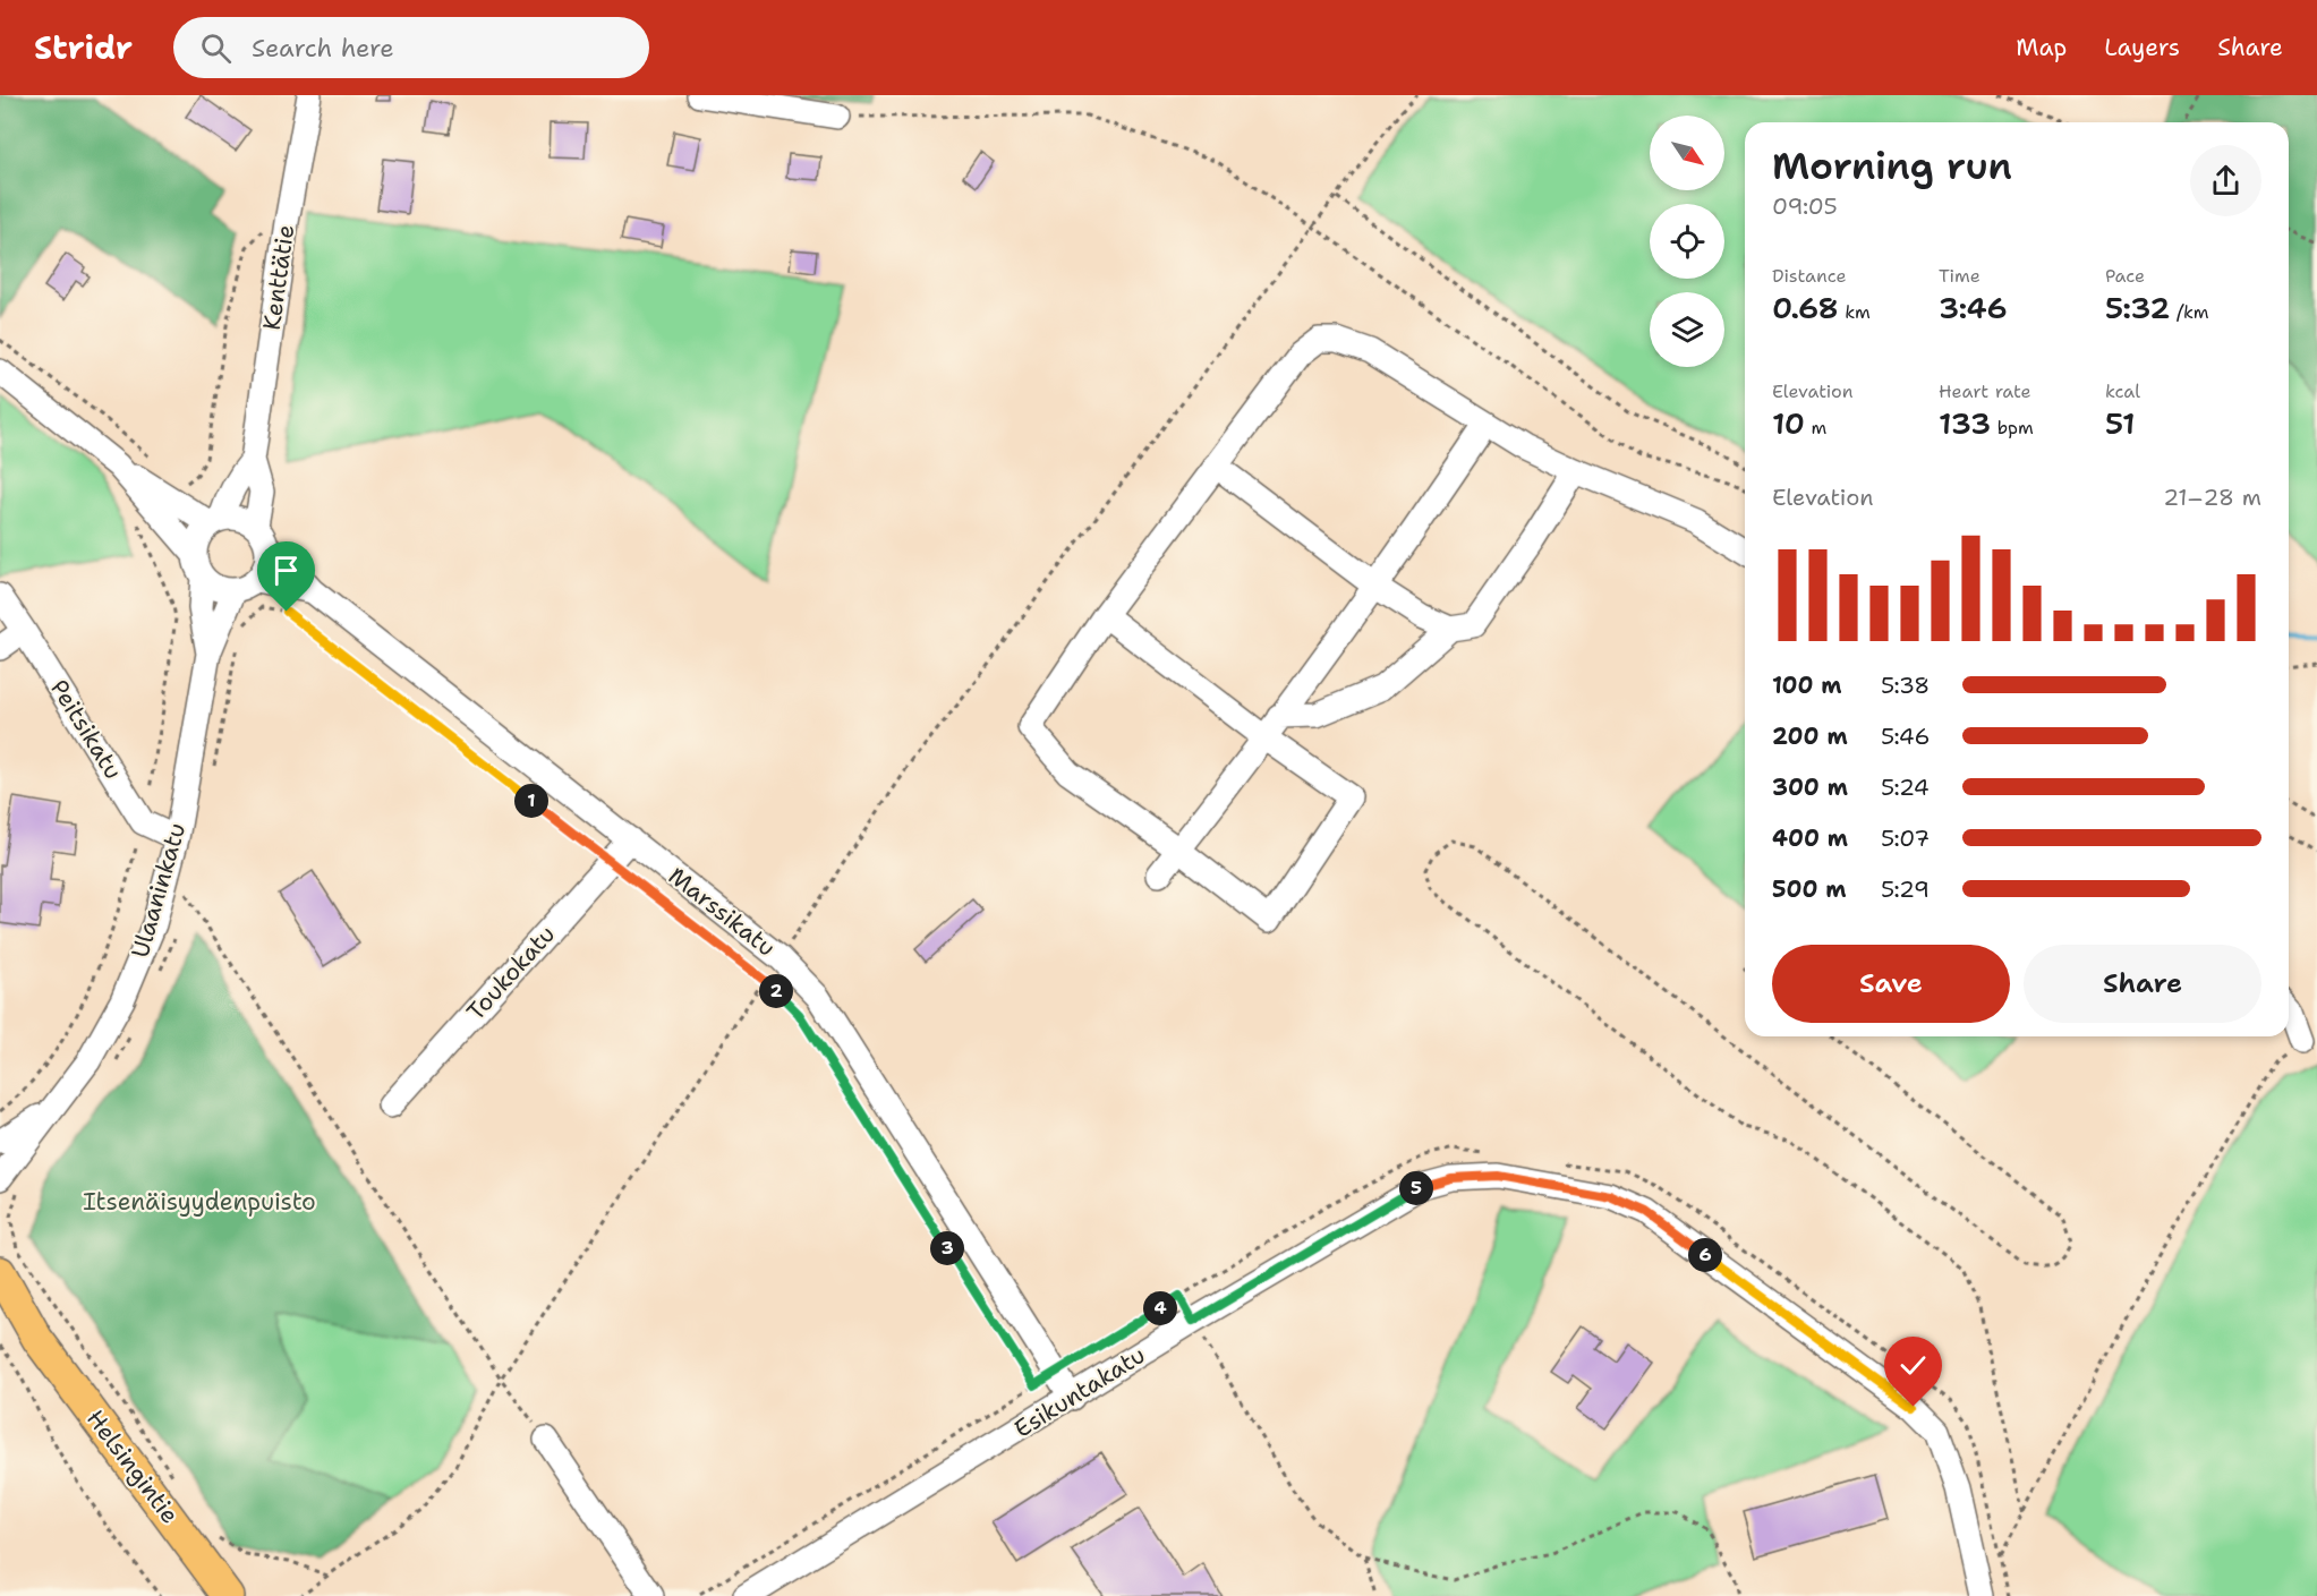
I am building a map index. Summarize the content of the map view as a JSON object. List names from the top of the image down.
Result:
{
  "streets": {
    "main road": ["Helsingintie"],
    "street": [
      "Kenttätie",
      "Peitsikatu",
      "Ulaaninkatu",
      "Marssikatu",
      "Toukokatu",
      "Esikuntakatu"
    ]
  },
  "crossings": [
    ["Marssikatu", "Toukokatu"],
    ["Marssikatu", "Esikuntakatu"]
  ],
  "parks": ["Itsenäisyydenpuisto"],
  "north": "bottom right",
  "page": {
    "header": "Stridr",
    "search": "Search here",
    "nav": ["Map", "Layers", "Share"],
    "heading": ["Morning run", "09:05"],
    "stats": [
      ["Distance", "0.68 km"],
      ["Time", "3:46"],
      ["Pace", "5:32 /km"],
      ["Elevation", "10 m"],
      ["Heart rate", "133 bpm"],
      ["kcal", "51"]
    ],
    "chart": ["Elevation", "21–28 m"],
    "list": [
      {
        "name": "100 m",
        "note": "5:38"
      },
      {
        "name": "200 m",
        "note": "5:46"
      },
      {
        "name": "300 m",
        "note": "5:24"
      },
      {
        "name": "400 m",
        "note": "5:07"
      },
      {
        "name": "500 m",
        "note": "5:29"
      }
    ],
    "pins": [
      "1",
      "2",
      "5",
      "3",
      "6",
      "4"
    ],
    "buttons": ["Save", "Share"]
  }
}
